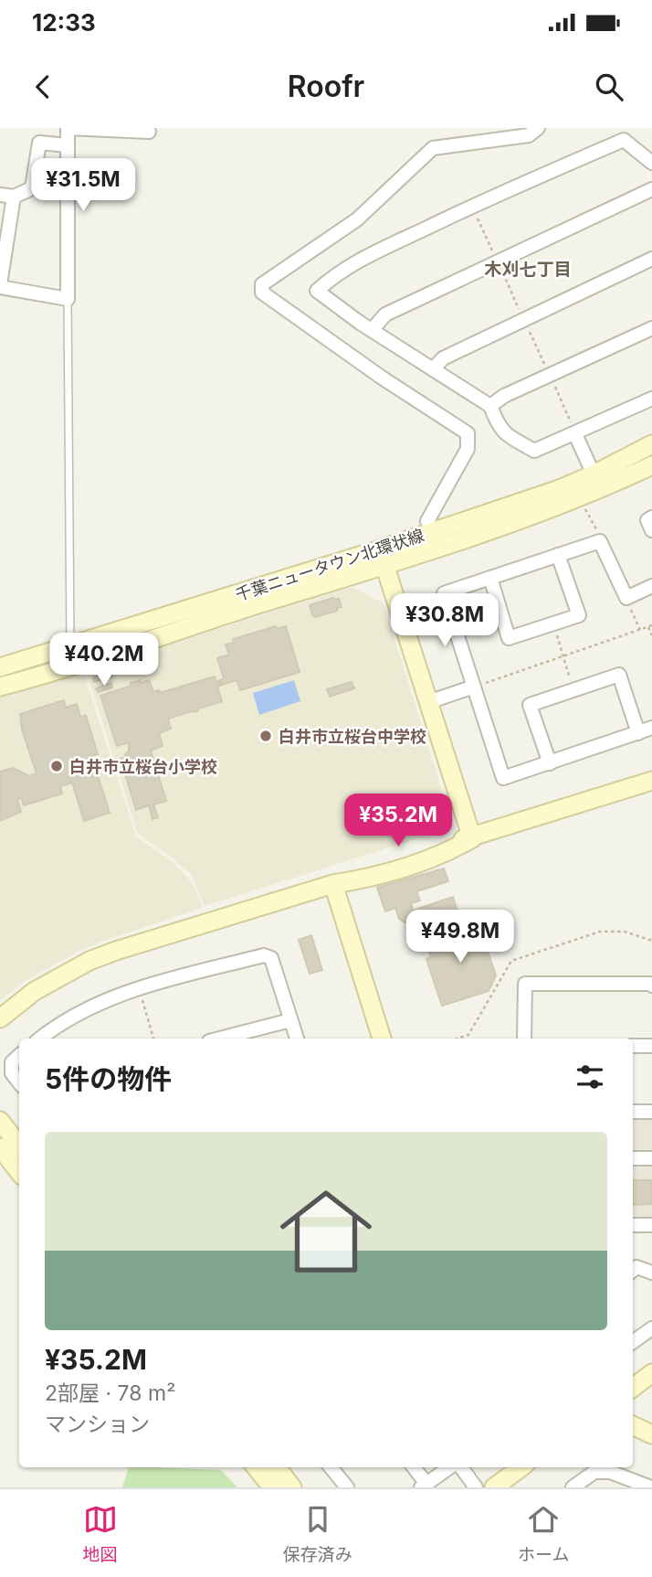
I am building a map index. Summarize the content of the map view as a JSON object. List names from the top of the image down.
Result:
{
  "streets": {
    "street": ["千葉ニュータウン北環状線"]
  },
  "districts": ["木刈七丁目"],
  "places": ["白井市立桜台中学校", "白井市立桜台小学校"],
  "page": {
    "status": "12:33",
    "header": "Roofr",
    "price": [
      "¥31.5M",
      "¥30.8M",
      "¥40.2M",
      "¥35.2M",
      "¥49.8M"
    ],
    "heading": "5件の物件",
    "list": [
      {
        "name": "¥35.2M",
        "note": "2部屋 · 78 m² · マンション"
      }
    ],
    "tabs": ["地図", "保存済み", "ホーム"]
  }
}
